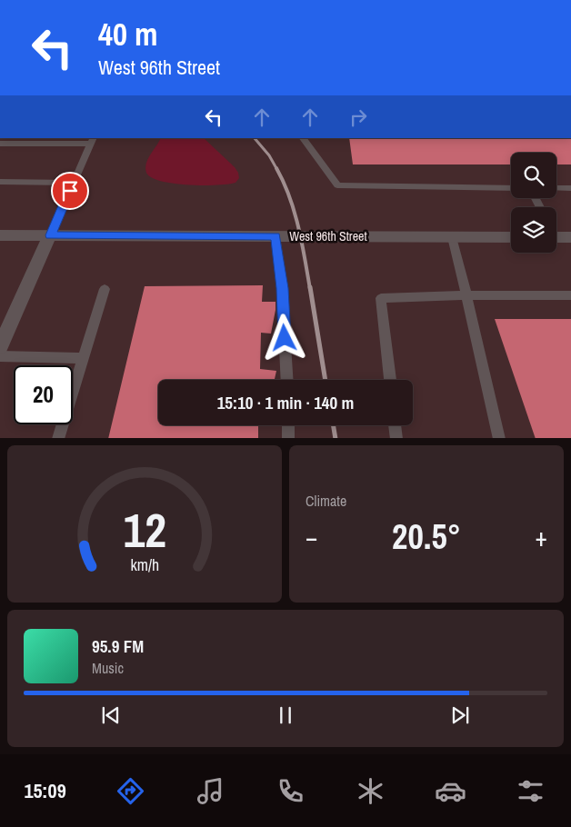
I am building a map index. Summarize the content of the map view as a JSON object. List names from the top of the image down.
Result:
{
  "streets": {
    "street": ["West 96th Street"]
  },
  "page": {
    "turn": ["40 m", "West 96th Street"],
    "limit": "20",
    "trip": "15:10 · 1 min · 140 m",
    "tile": "Climate",
    "heat": ["−", "20.5°", "+"],
    "song": ["95.9 FM", "Music"],
    "tabs": "15:09",
    "gauge": ["12", "km/h"]
  }
}
